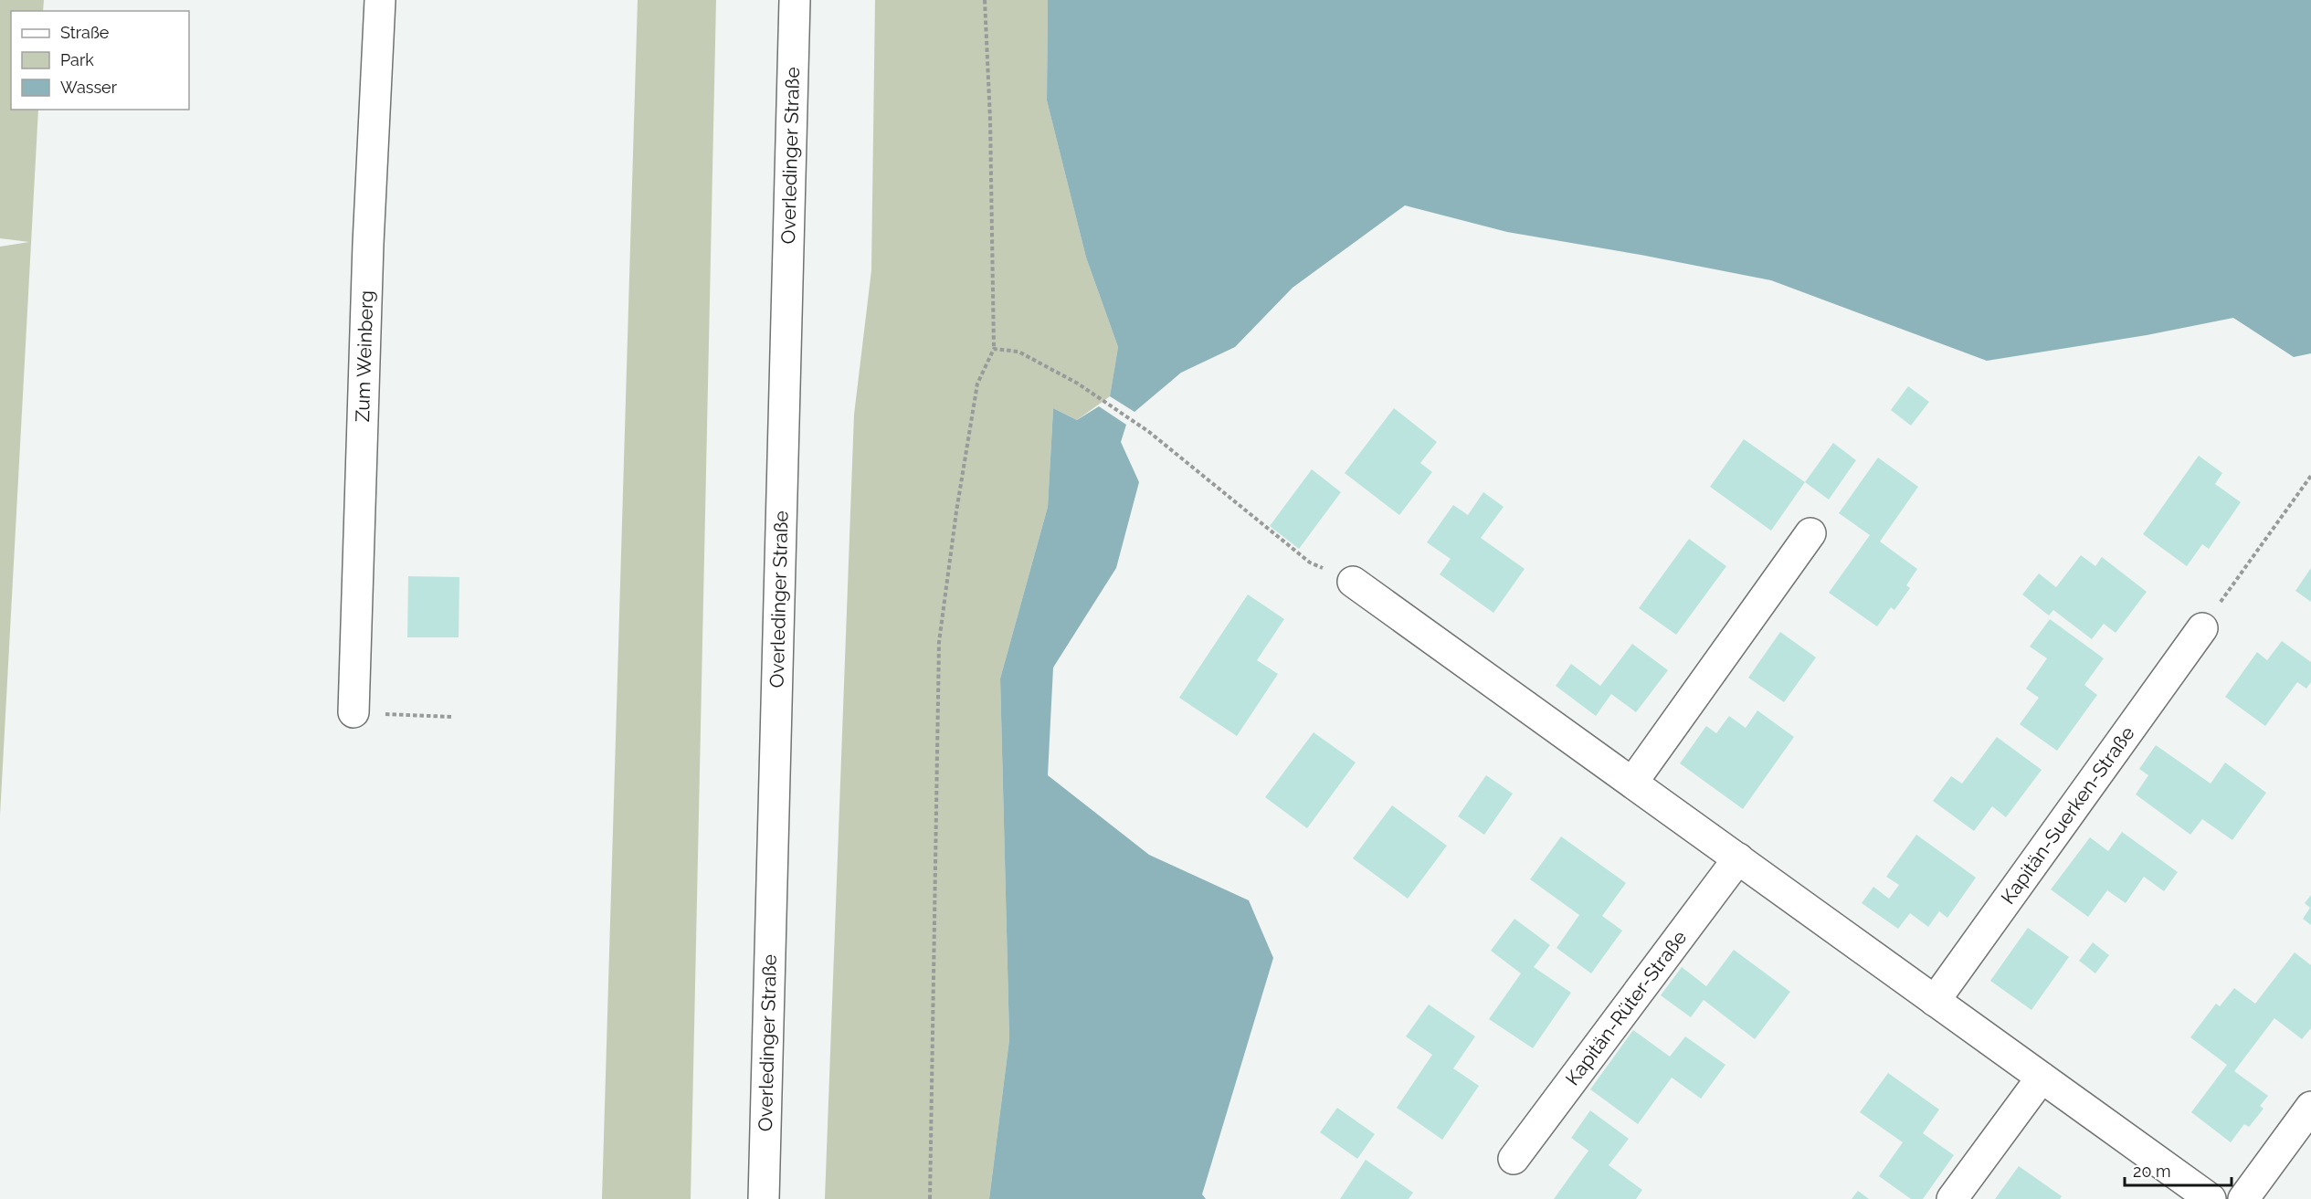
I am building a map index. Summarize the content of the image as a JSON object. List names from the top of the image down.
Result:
{
  "streets": {
    "street": [
      "Overledinger Straße",
      "Zum Weinberg",
      "Kapitän-Suerken-Straße",
      "Kapitän-Rüter-Straße"
    ]
  },
  "legend": ["Straße", "Park", "Wasser"],
  "scale_bar": "20 m"
}
